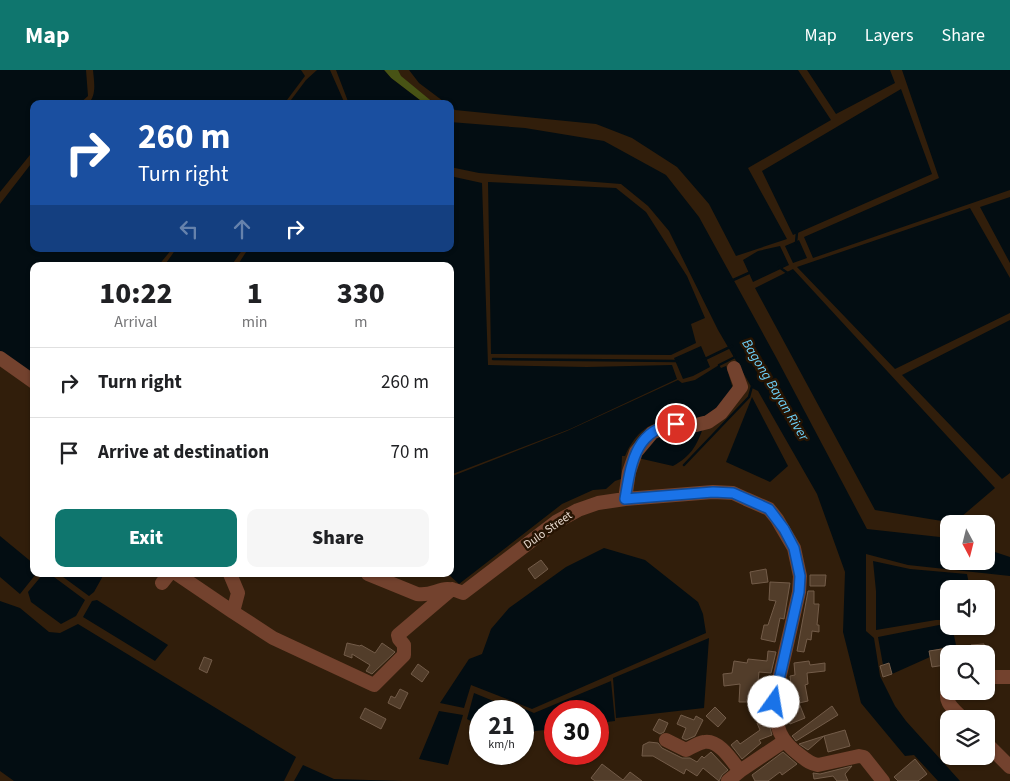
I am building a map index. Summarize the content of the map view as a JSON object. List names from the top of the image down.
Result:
{
  "streets": {
    "street": ["Dulo Street"]
  },
  "water": ["Bagong Bayan River"],
  "north": "bottom",
  "page": {
    "header": "Map",
    "nav": ["Map", "Layers", "Share"],
    "turn": ["260 m", "Turn right"],
    "eta": [
      "10:22",
      "Arrival",
      "1",
      "min",
      "330",
      "m"
    ],
    "list": [
      {
        "name": "Turn right",
        "value": "260 m"
      },
      {
        "name": "Arrive at destination",
        "value": "70 m"
      }
    ],
    "buttons": ["Exit", "Share"],
    "speed": "21 km/h",
    "limit": "30"
  }
}
